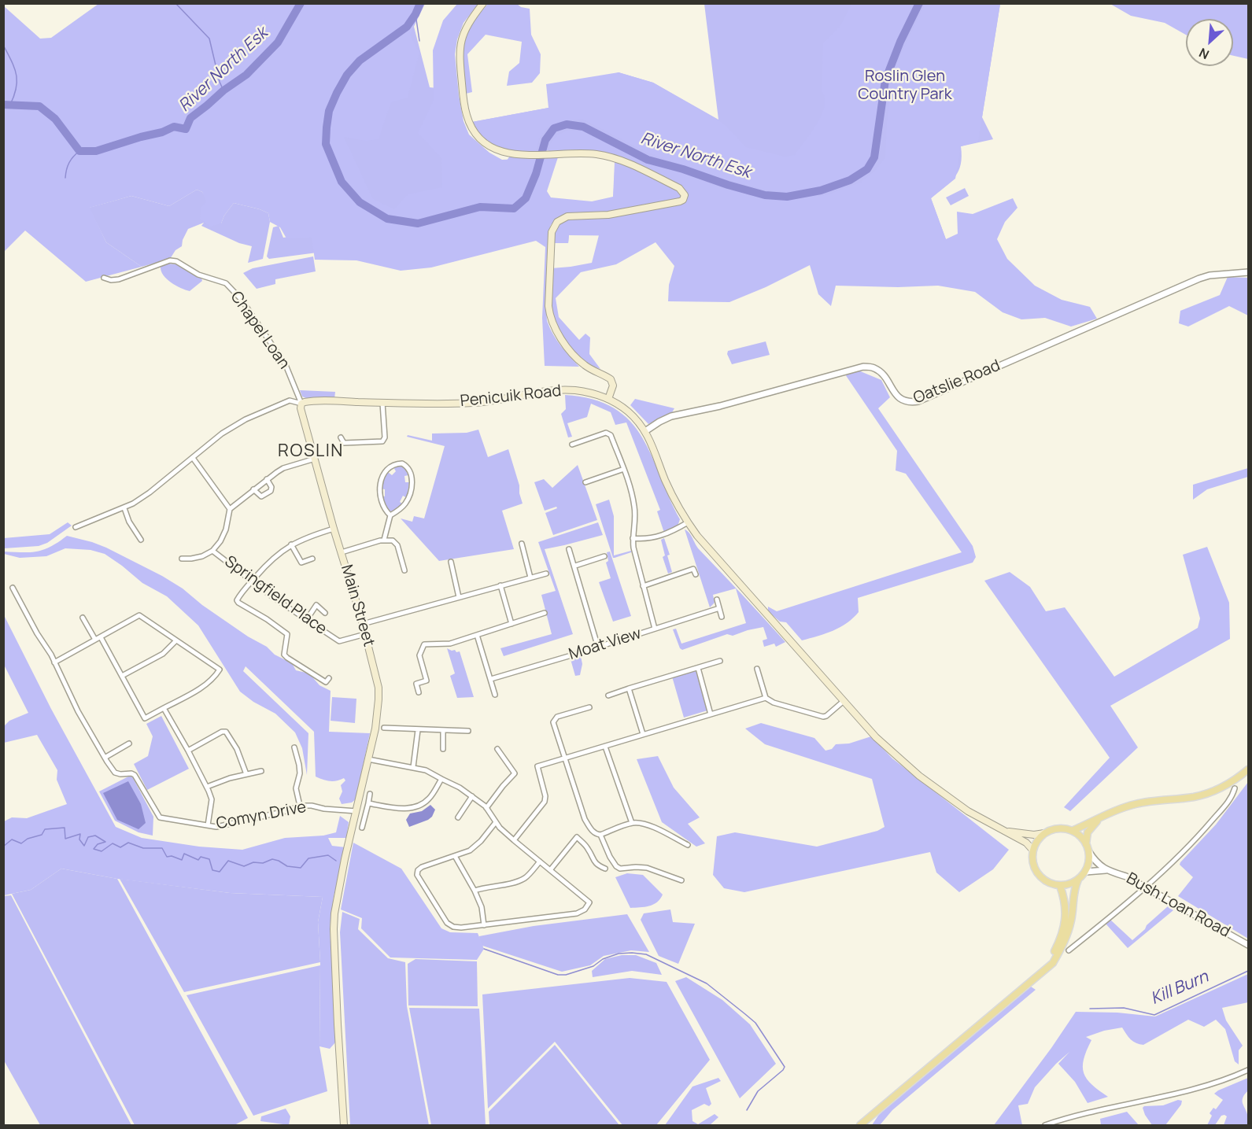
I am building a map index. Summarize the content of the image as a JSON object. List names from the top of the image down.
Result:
{
  "streets": {
    "main road": ["Penicuik Road", "Main Street"],
    "street": [
      "Chapel Loan",
      "Oatslie Road",
      "Springfield Place",
      "Moat View",
      "Comyn Drive",
      "Bush Loan Road"
    ]
  },
  "crossings": [
    ["Chapel Loan", "Penicuik Road"],
    ["Chapel Loan", "Main Street"],
    ["Oatslie Road", "Penicuik Road"],
    ["Penicuik Road", "Main Street"],
    ["Penicuik Road", "Bush Loan Road"],
    ["Springfield Place", "Main Street"],
    ["Main Street", "Comyn Drive"]
  ],
  "districts": ["ROSLIN"],
  "water": ["River North Esk", "Kill Burn"],
  "parks": ["Roslin Glen Country Park"],
  "north": "bottom left"
}
